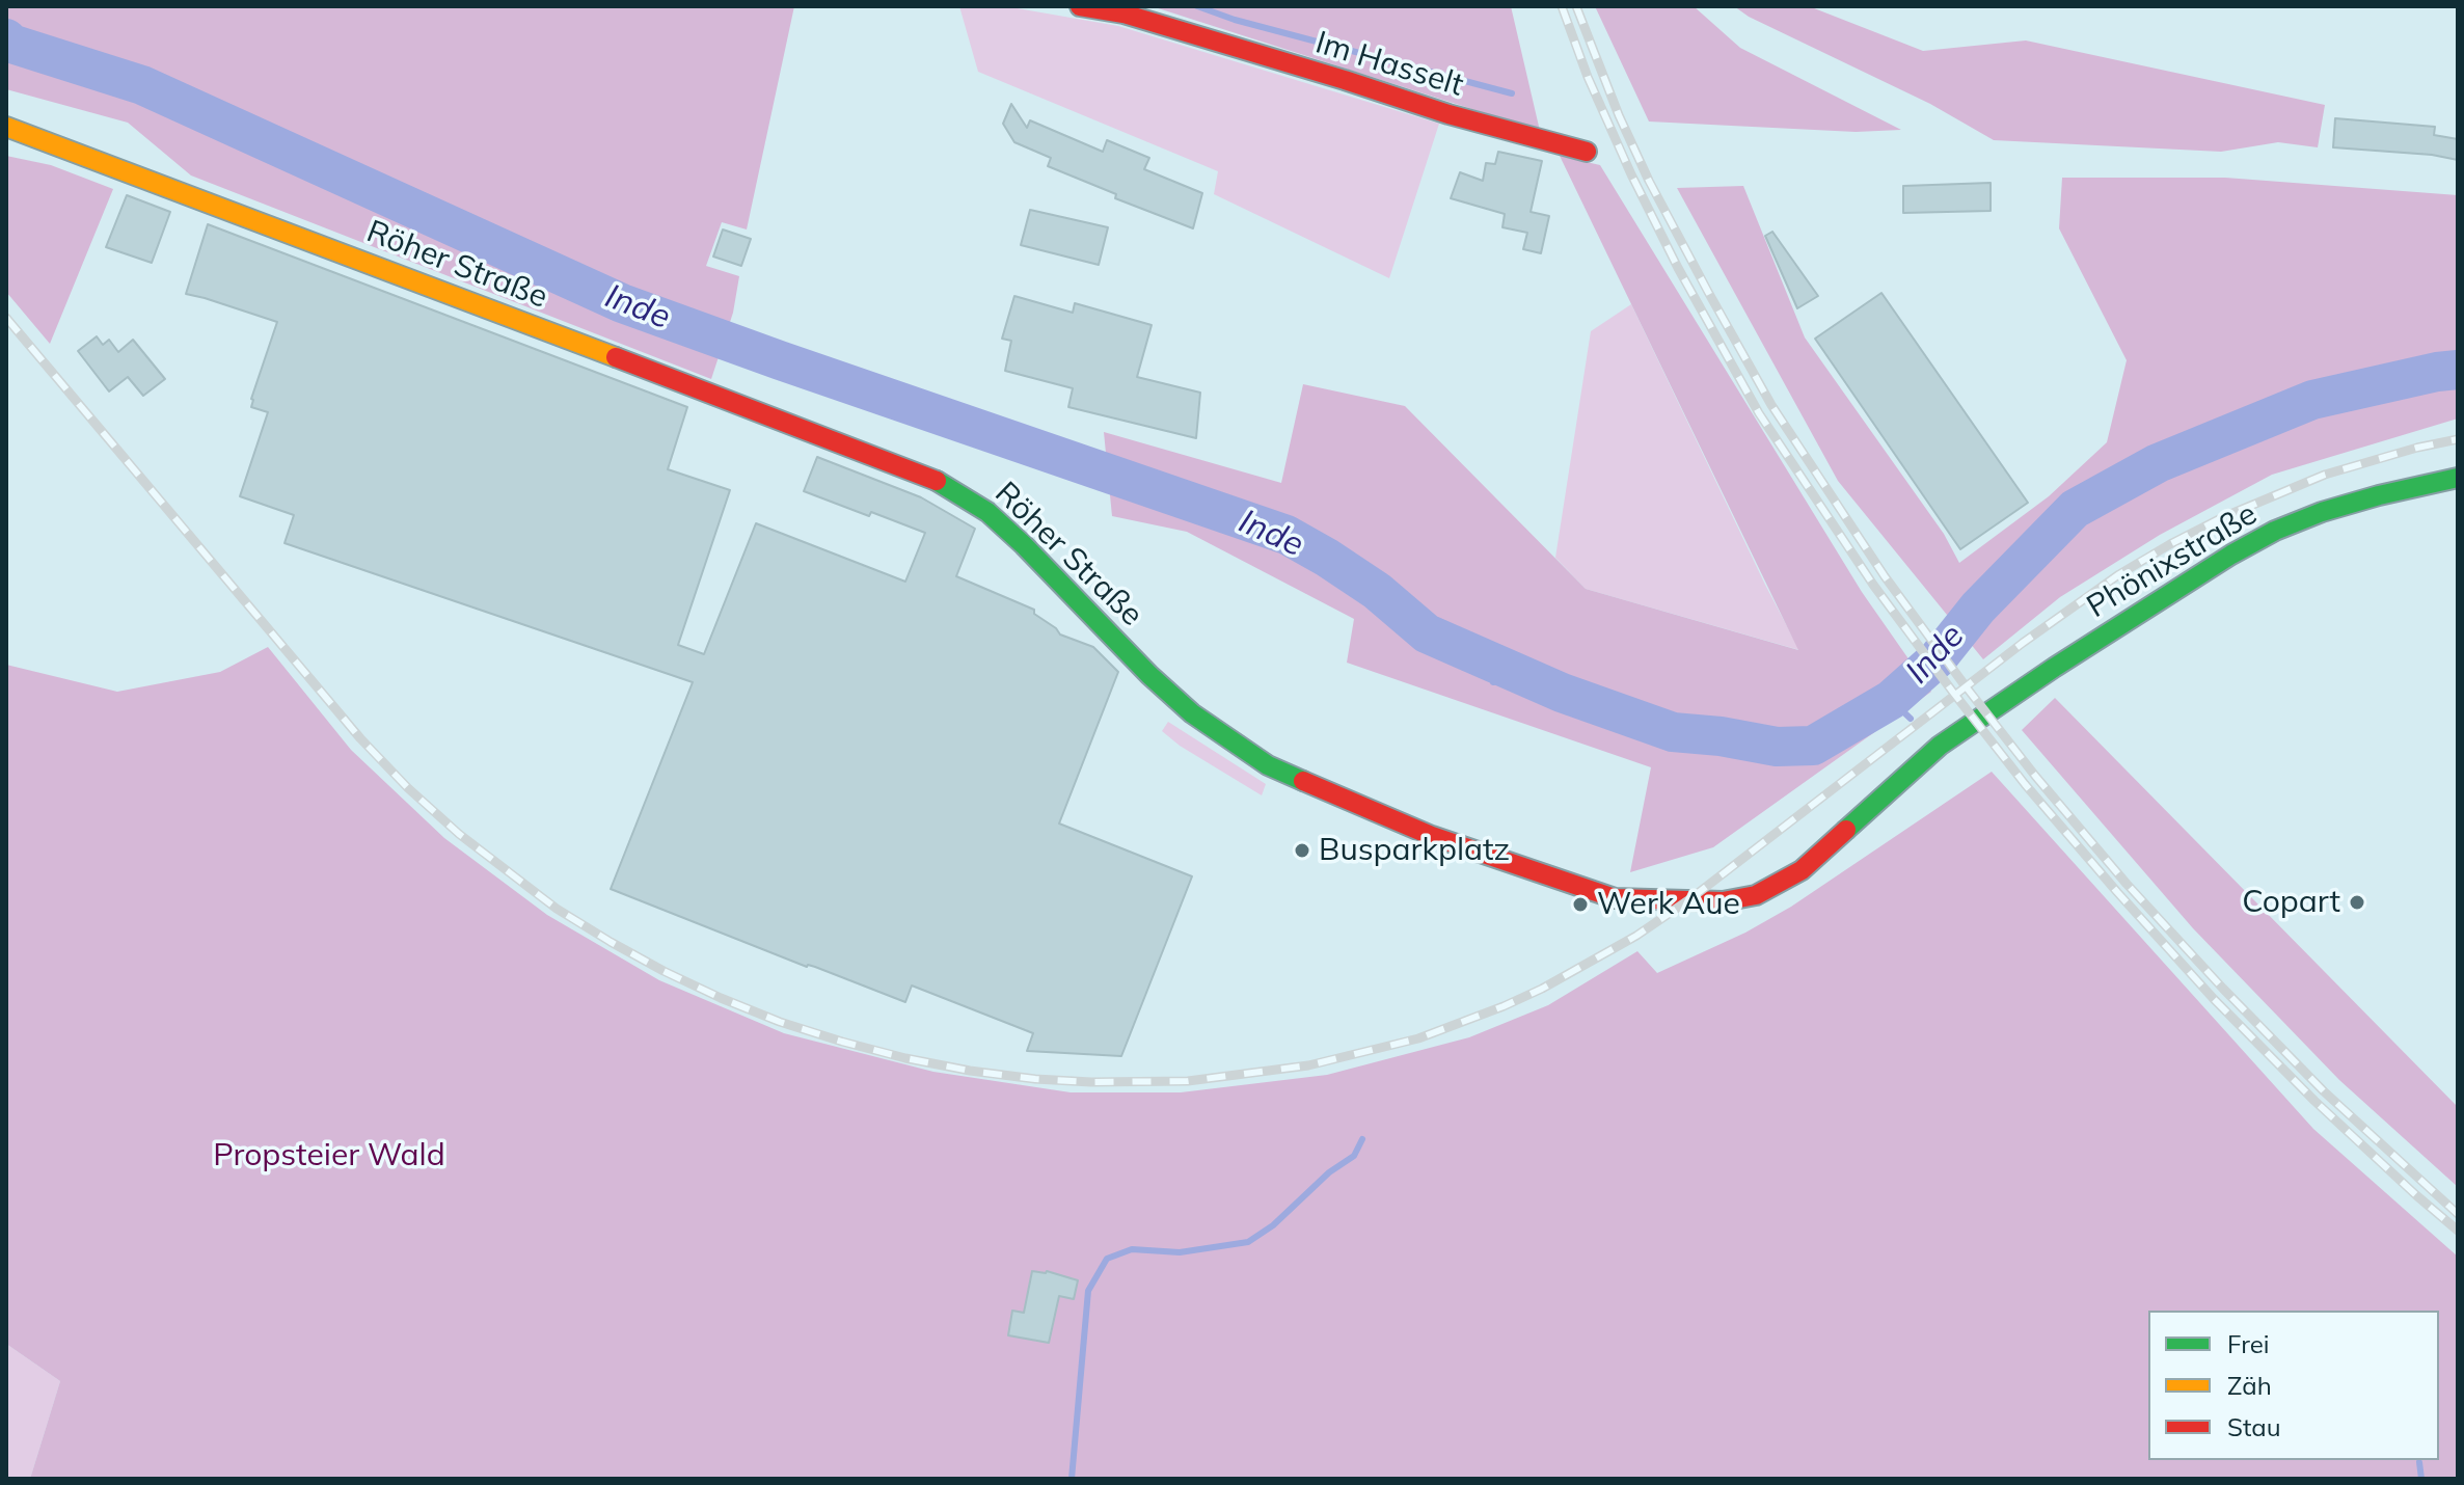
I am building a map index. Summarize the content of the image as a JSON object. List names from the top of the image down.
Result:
{
  "streets": {
    "main road": ["Im Hasselt", "Röher Straße", "Phönixstraße"]
  },
  "crossings": [
    ["Röher Straße", "Phönixstraße"]
  ],
  "water": ["Inde"],
  "parks": ["Propsteier Wald"],
  "places": ["Busparkplatz", "Copart", "Werk Aue"],
  "legend": ["Frei", "Zäh", "Stau"]
}
